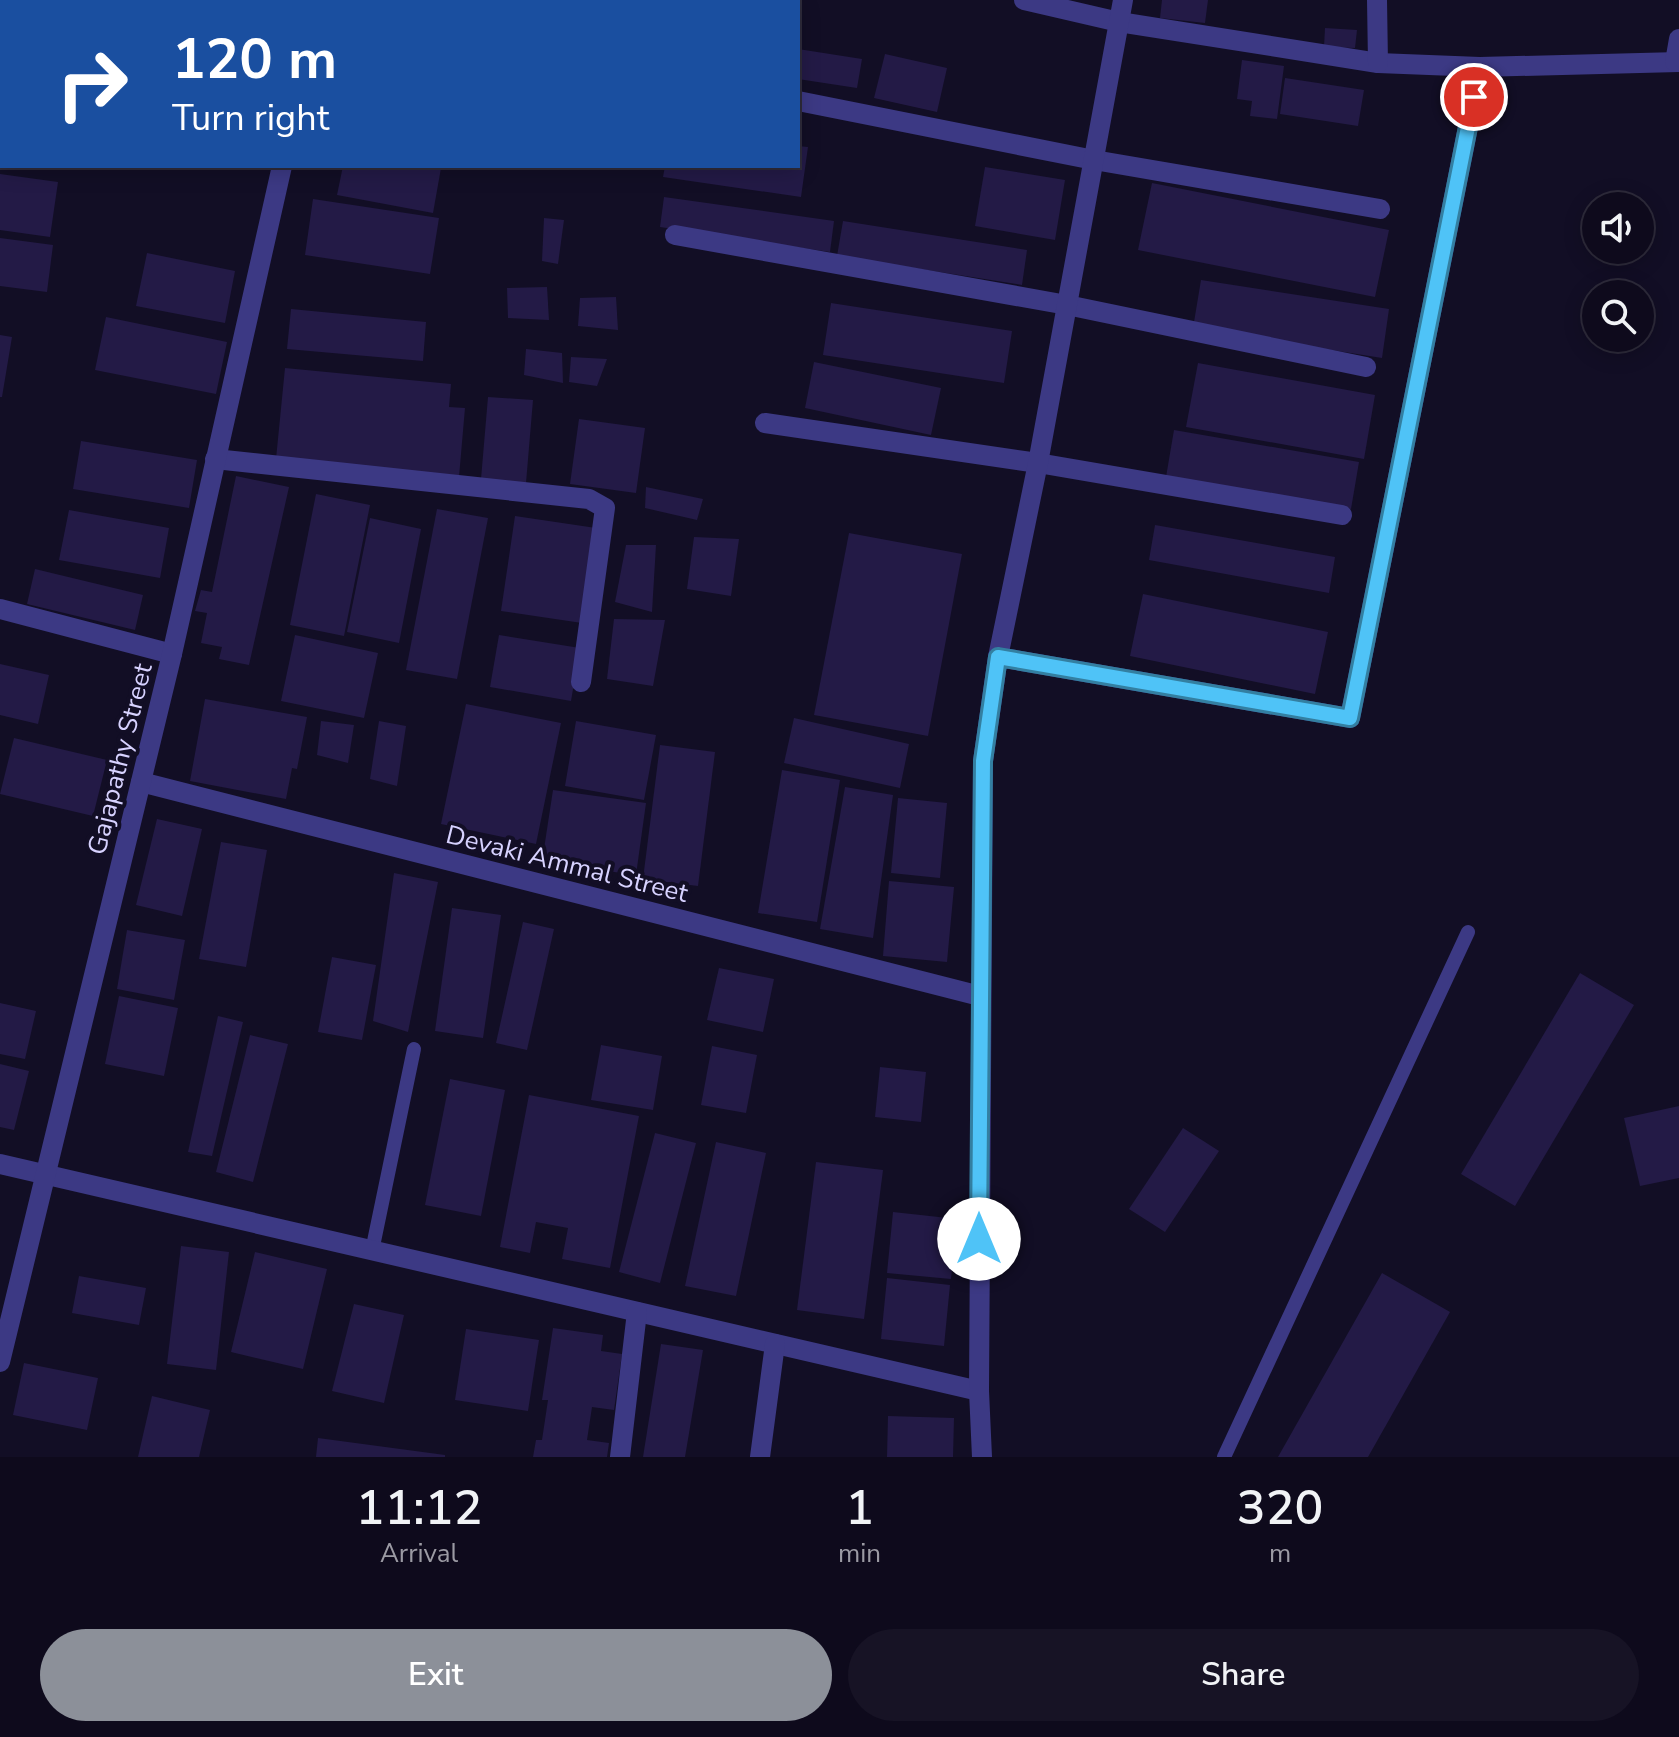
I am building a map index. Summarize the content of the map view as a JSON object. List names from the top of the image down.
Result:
{
  "streets": {
    "street": ["Gajapathy Street", "Devaki Ammal Street"]
  },
  "crossings": [
    ["Gajapathy Street", "Devaki Ammal Street"]
  ],
  "page": {
    "turn": ["120 m", "Turn right"],
    "eta": [
      "11:12",
      "Arrival",
      "1",
      "min",
      "320",
      "m"
    ],
    "buttons": ["Exit", "Share"]
  }
}
